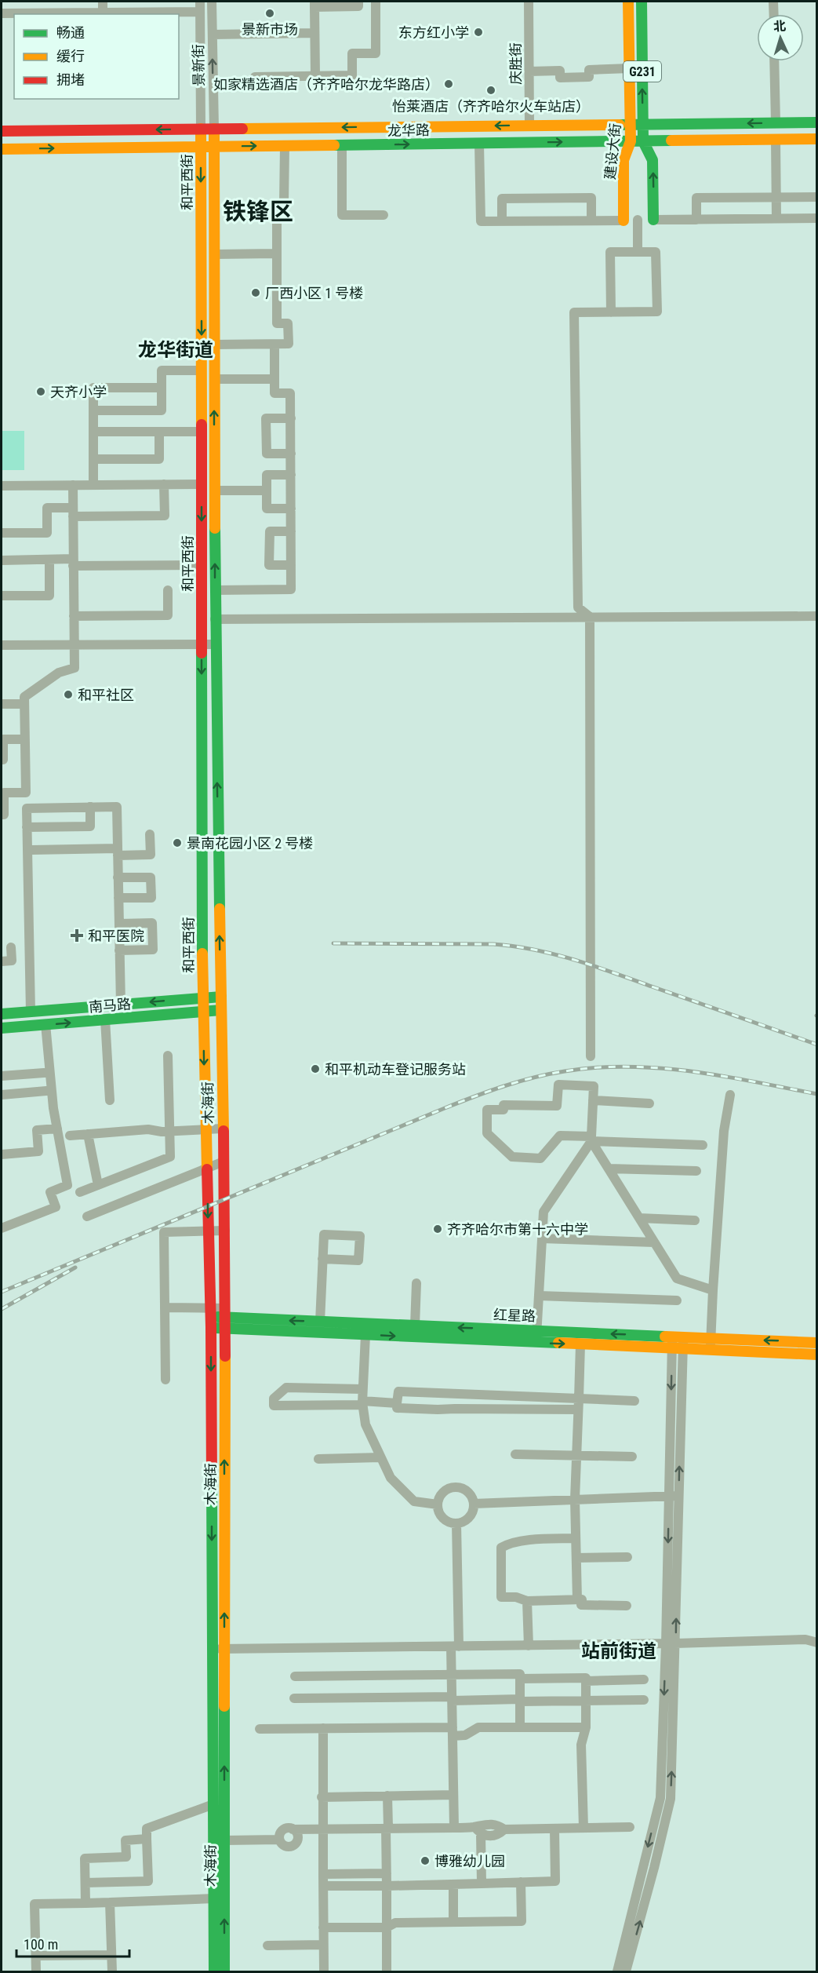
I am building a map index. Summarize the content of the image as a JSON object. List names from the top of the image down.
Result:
{
  "streets": {
    "main road": [
      "G231",
      "龙华路",
      "建设大街",
      "和平西街",
      "南马路",
      "木海街",
      "红星路"
    ],
    "street": ["庆胜街", "景新街"]
  },
  "crossings": [
    ["庆胜街", "龙华路"],
    ["景新街", "龙华路"],
    ["景新街", "和平西街"],
    ["龙华路", "建设大街"],
    ["龙华路", "和平西街"],
    ["和平西街", "南马路"],
    ["和平西街", "木海街"],
    ["南马路", "木海街"],
    ["木海街", "红星路"]
  ],
  "districts": ["铁锋区", "龙华街道", "站前街道"],
  "places": {
    "other": [
      "景新市场",
      "东方红小学",
      "如家精选酒店（齐齐哈尔龙华路店）",
      "怡莱酒店（齐齐哈尔火车站店）",
      "厂西小区 1 号楼",
      "天齐小学",
      "和平社区",
      "景南花园小区 2 号楼",
      "和平机动车登记服务站",
      "齐齐哈尔市第十六中学",
      "博雅幼儿园"
    ],
    "health": ["和平医院"]
  },
  "legend": ["畅通", "缓行", "拥堵"],
  "scale_bar": "100 m",
  "north": "top"
}
